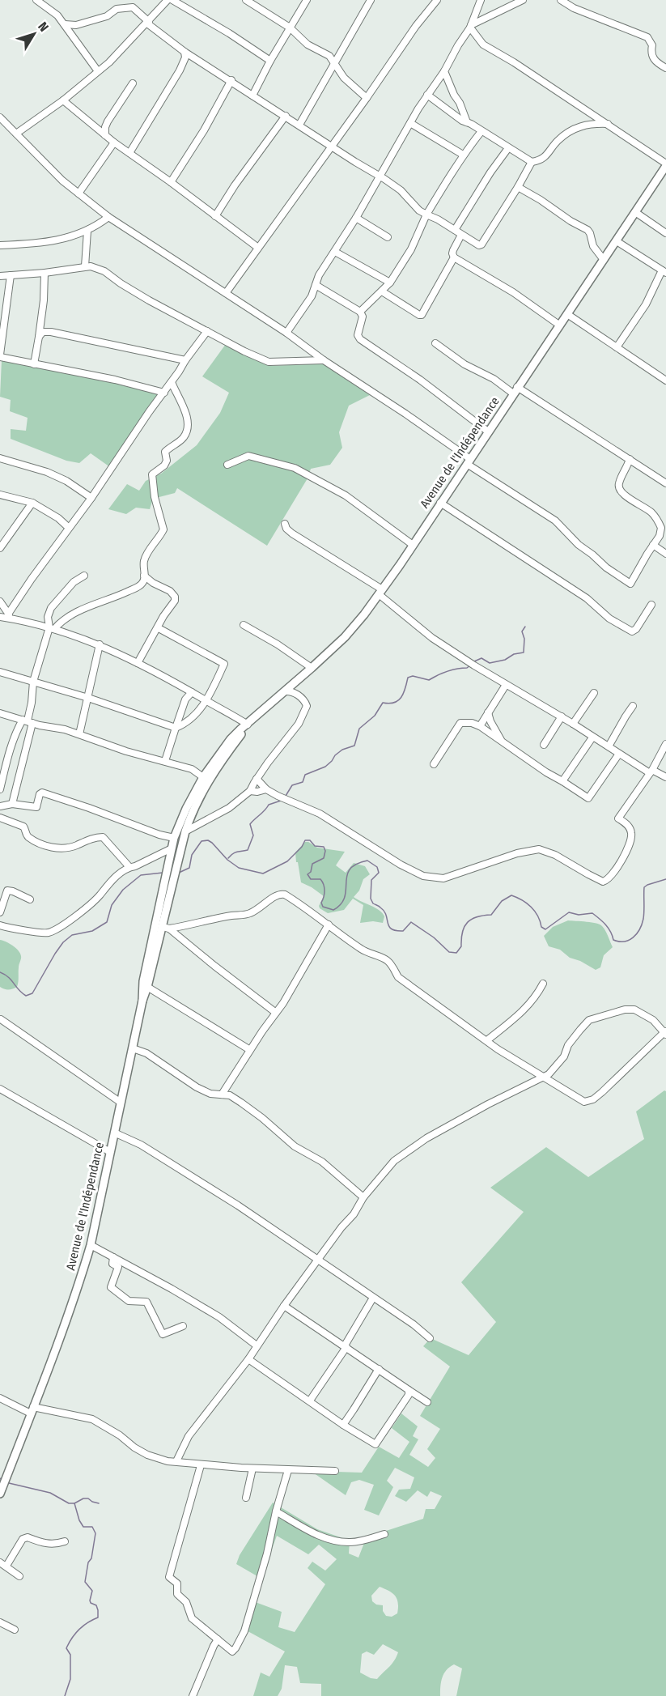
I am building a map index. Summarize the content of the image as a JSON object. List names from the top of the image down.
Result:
{
  "streets": {
    "main road": ["Avenue de l'Indépendance"]
  },
  "north": "top right"
}
